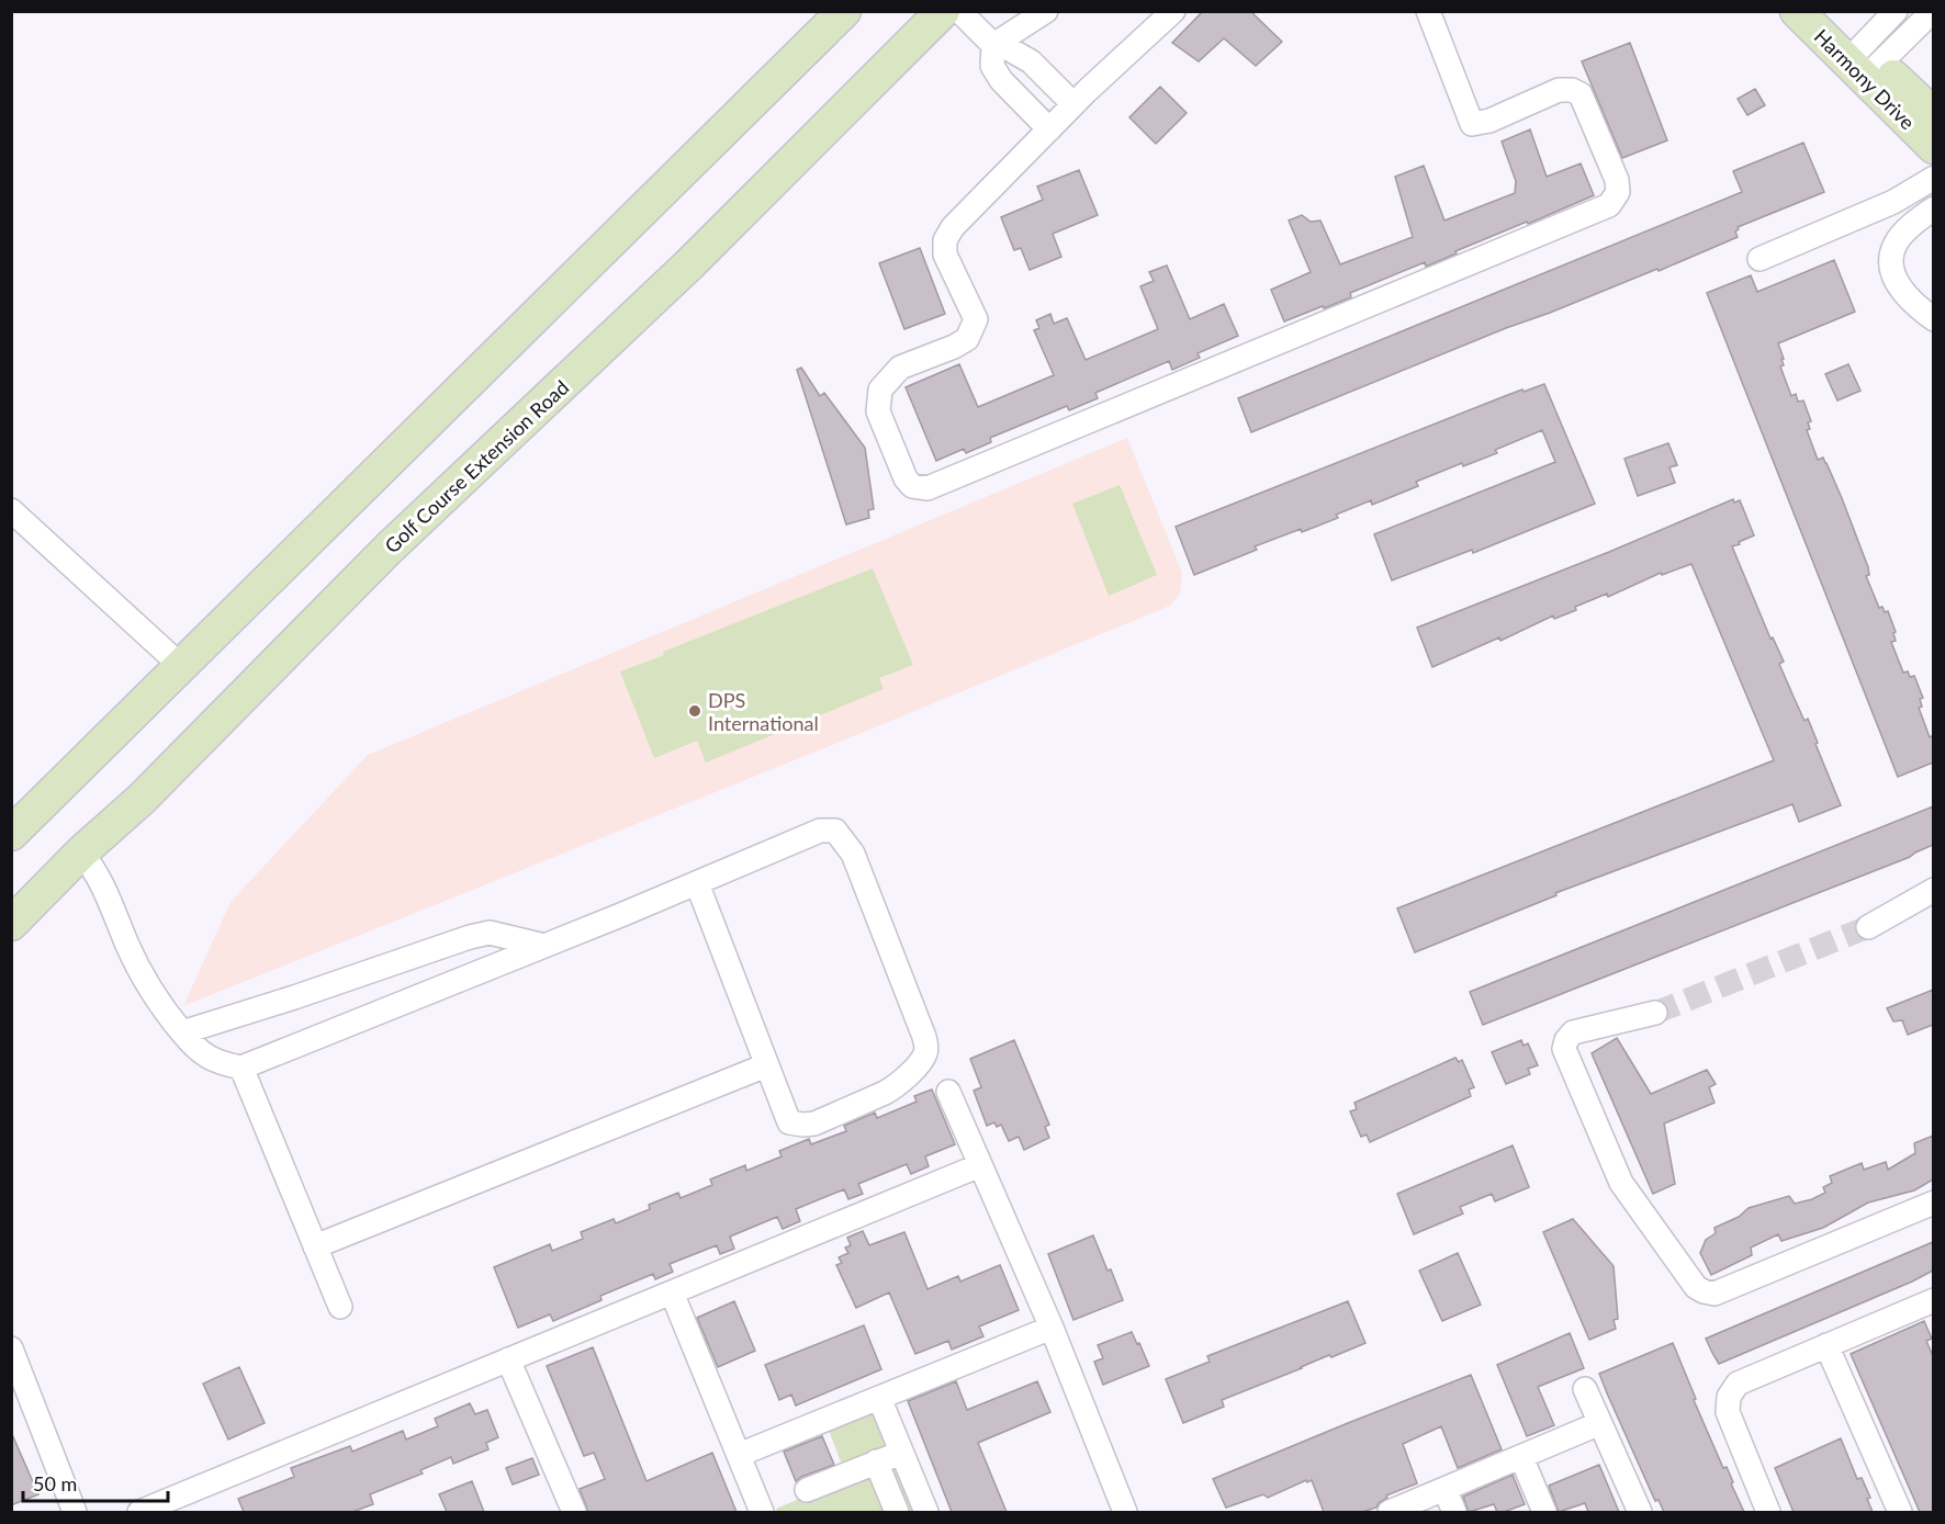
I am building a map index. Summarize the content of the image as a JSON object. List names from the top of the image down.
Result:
{
  "streets": {
    "main road": ["Harmony Drive", "Golf Course Extension Road"]
  },
  "places": ["DPS International"],
  "scale_bar": "50 m"
}
